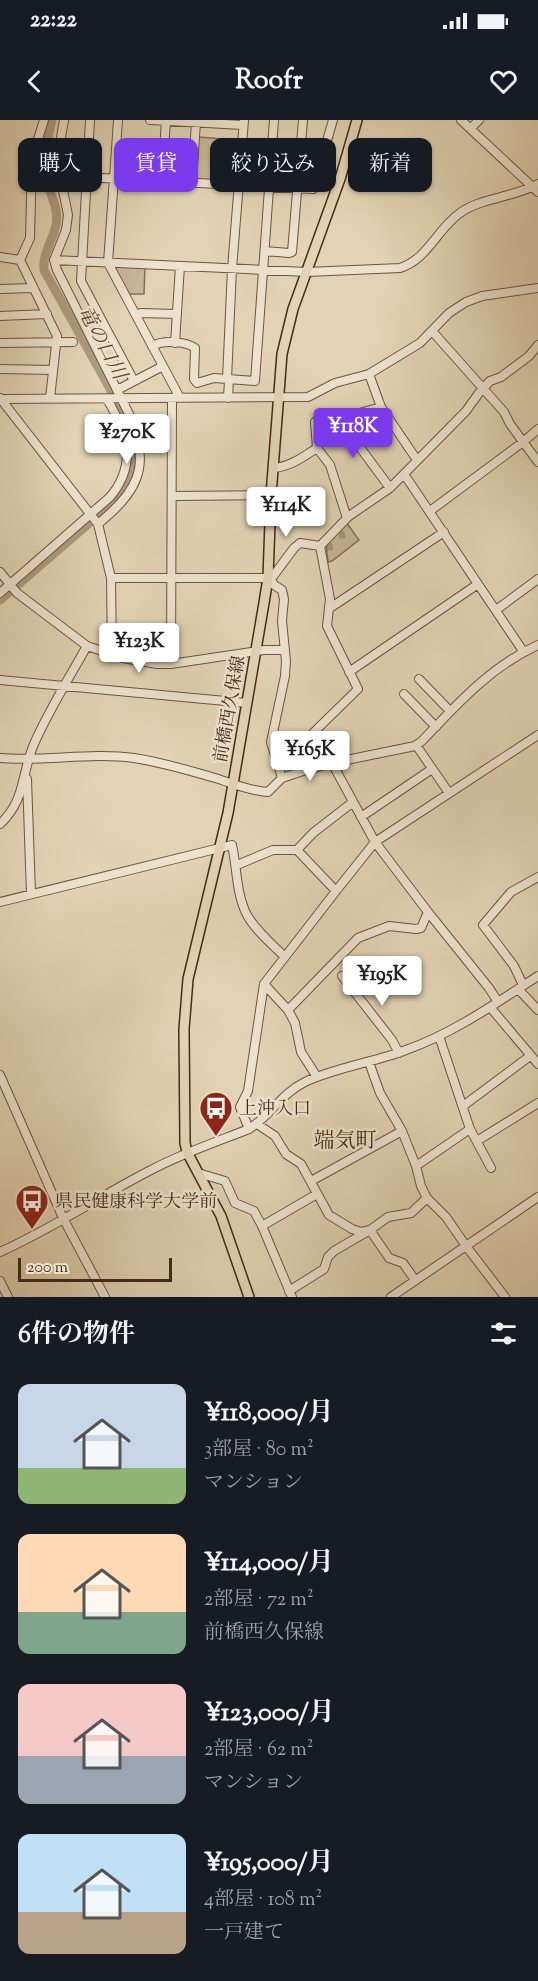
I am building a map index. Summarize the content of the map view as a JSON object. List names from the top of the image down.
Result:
{
  "streets": {
    "main road": ["前橋西久保線"]
  },
  "districts": ["端気町"],
  "water": ["竜の口川"],
  "places": {
    "bus stop": ["上沖入口", "県民健康科学大学前"]
  },
  "scale_bar": "200 m",
  "page": {
    "status": "22:22",
    "header": "Roofr",
    "chip": [
      "購入",
      "賃貸",
      "絞り込み",
      "新着"
    ],
    "price": [
      "¥118K",
      "¥270K",
      "¥114K",
      "¥123K",
      "¥165K",
      "¥195K"
    ],
    "scale": "200 m",
    "heading": "6件の物件",
    "list": [
      {
        "name": "¥118,000/月",
        "note": "3部屋 · 80 m² · マンション"
      },
      {
        "name": "¥114,000/月",
        "note": "2部屋 · 72 m² · 前橋西久保線"
      },
      {
        "name": "¥123,000/月",
        "note": "2部屋 · 62 m² · マンション"
      },
      {
        "name": "¥195,000/月",
        "note": "4部屋 · 108 m² · 一戸建て"
      }
    ]
  }
}
